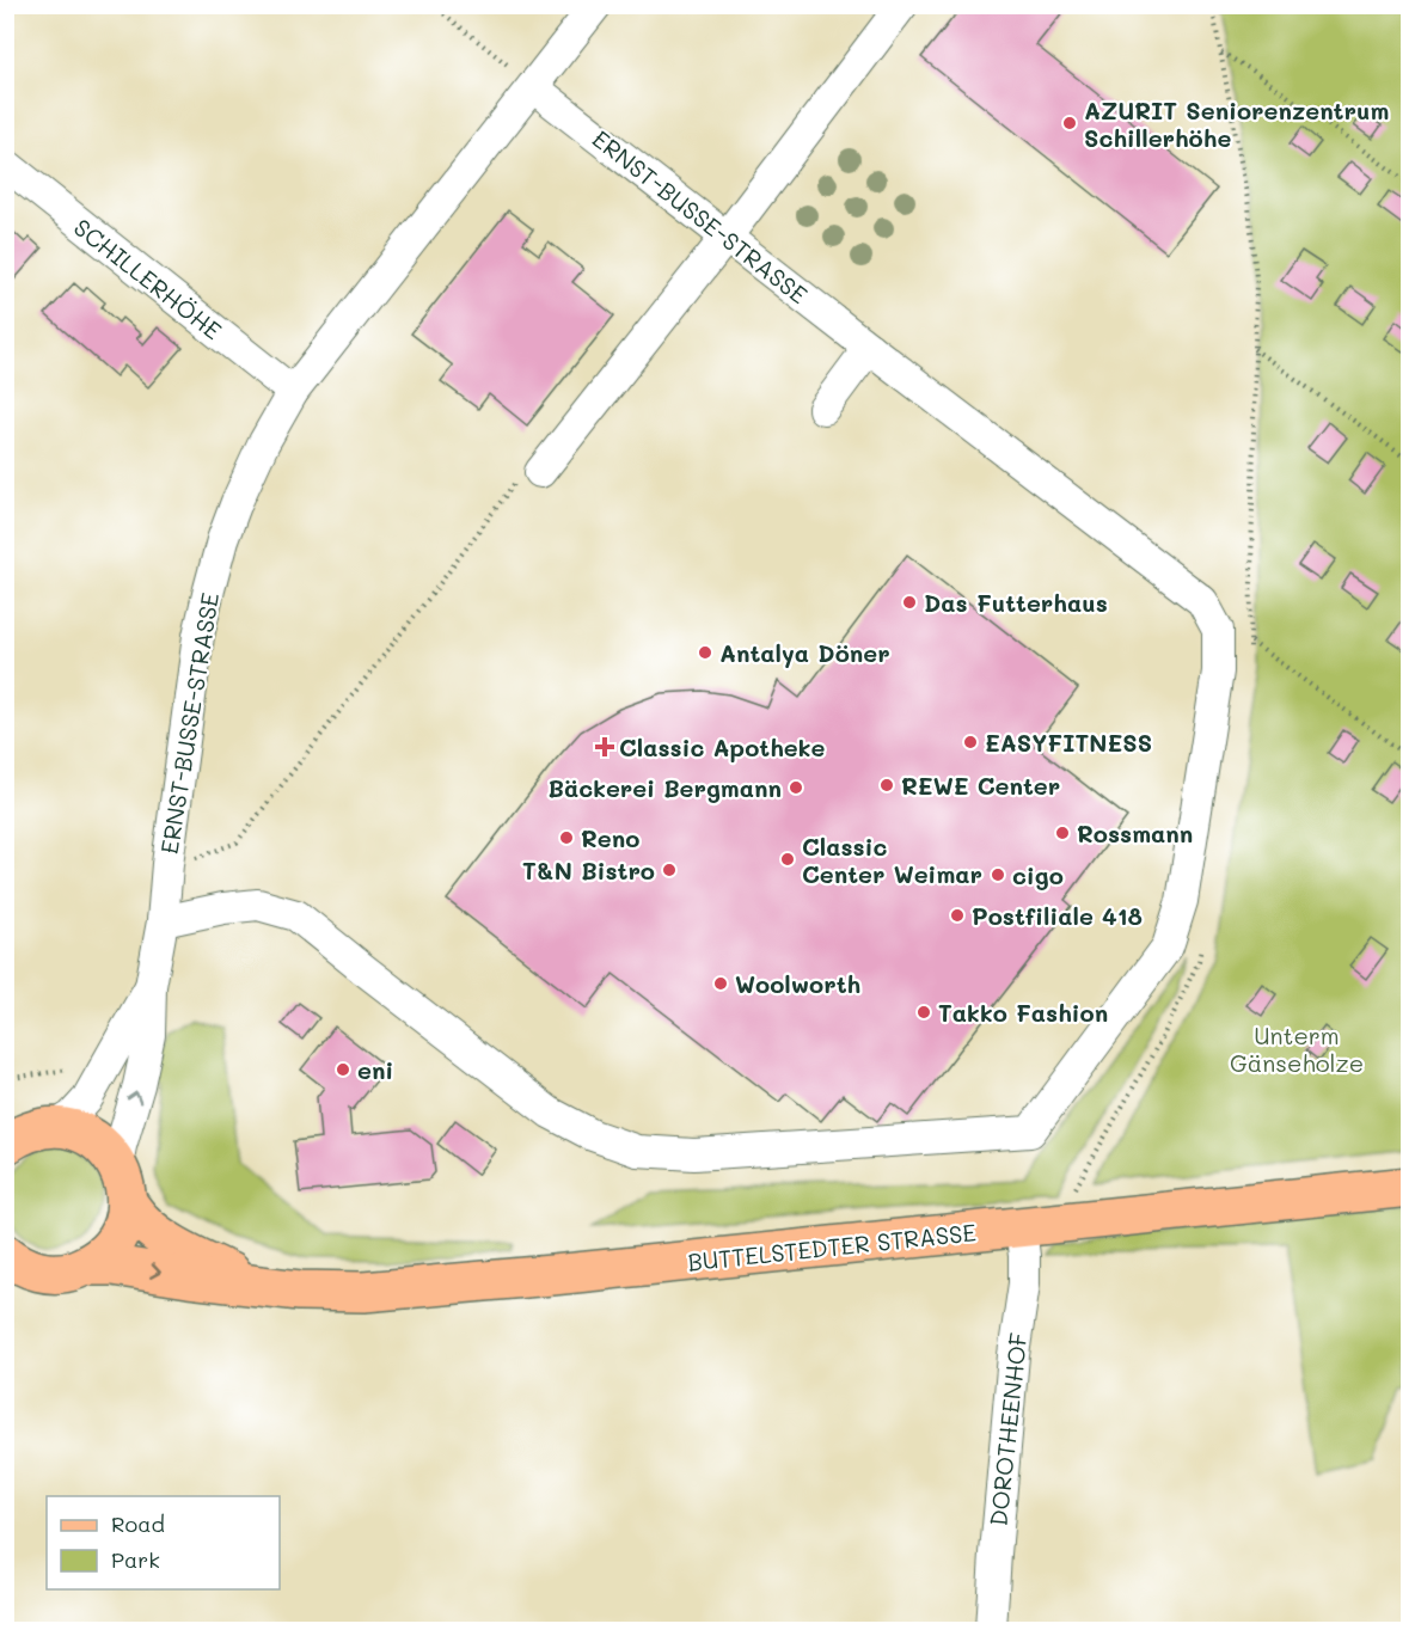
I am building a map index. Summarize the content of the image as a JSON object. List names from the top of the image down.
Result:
{
  "streets": {
    "main road": ["BUTTELSTEDTER STRASSE"],
    "street": ["ERNST-BUSSE-STRASSE", "SCHILLERHÖHE", "DOROTHEENHOF"]
  },
  "crossings": [
    ["ERNST-BUSSE-STRASSE", "SCHILLERHÖHE"],
    ["BUTTELSTEDTER STRASSE", "DOROTHEENHOF"]
  ],
  "parks": ["Unterm Gänseholze"],
  "places": {
    "other": [
      "AZURIT Seniorenzentrum Schillerhöhe",
      "Das Futterhaus",
      "Antalya Döner",
      "EASYFITNESS",
      "REWE Center",
      "Bäckerei Bergmann",
      "Rossmann",
      "Reno",
      "Classic Center Weimar",
      "T&N Bistro",
      "cigo",
      "Postfiliale 418",
      "Woolworth",
      "Takko Fashion",
      "eni"
    ],
    "health": ["Classic Apotheke"]
  },
  "legend": ["Road", "Park"]
}
